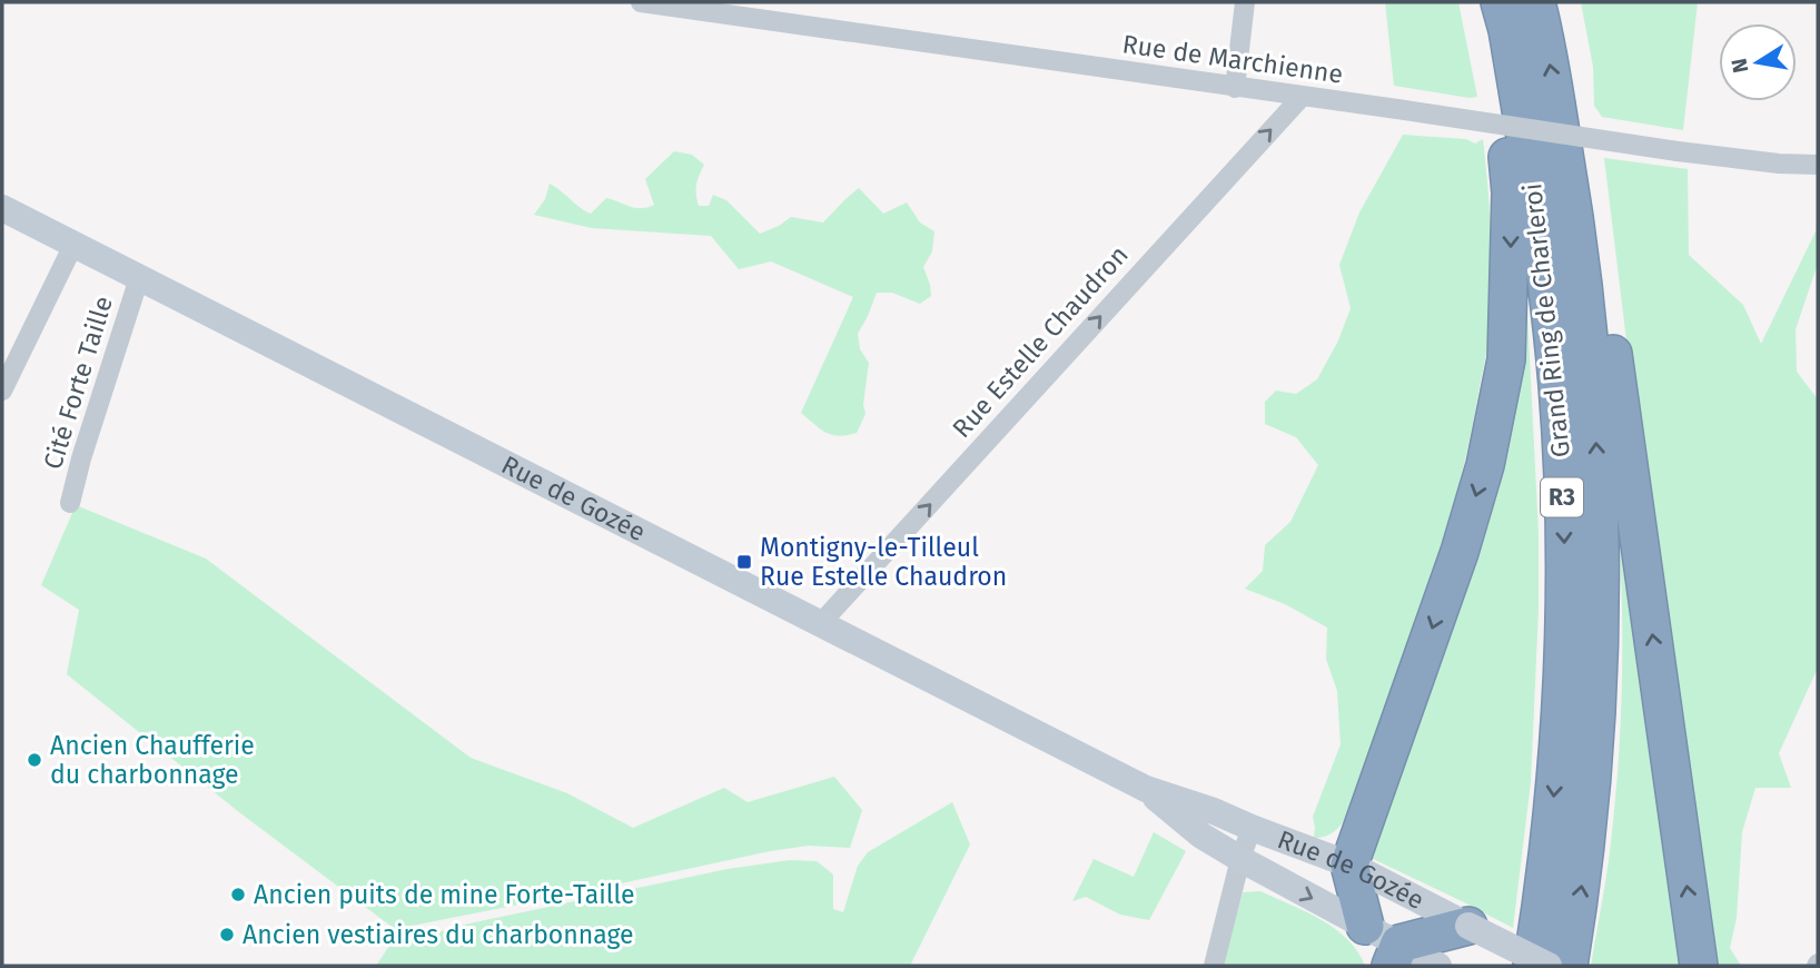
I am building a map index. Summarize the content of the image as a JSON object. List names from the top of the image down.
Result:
{
  "streets": {
    "highway": ["Grand Ring de Charleroi", "R3"],
    "main road": ["Rue de Gozée"],
    "street": ["Rue de Marchienne", "Rue Estelle Chaudron", "Cité Forte Taille"]
  },
  "crossings": [
    ["Rue de Marchienne", "Rue Estelle Chaudron"],
    ["Rue Estelle Chaudron", "Rue de Gozée"],
    ["Cité Forte Taille", "Rue de Gozée"]
  ],
  "one_way": ["Rue Estelle Chaudron"],
  "places": {
    "transit": ["Montigny-le-Tilleul Rue Estelle Chaudron"],
    "other": ["Ancien Chaufferie du charbonnage", "Ancien puits de mine Forte-Taille", "Ancien vestiaires du charbonnage"]
  },
  "north": "left"
}
